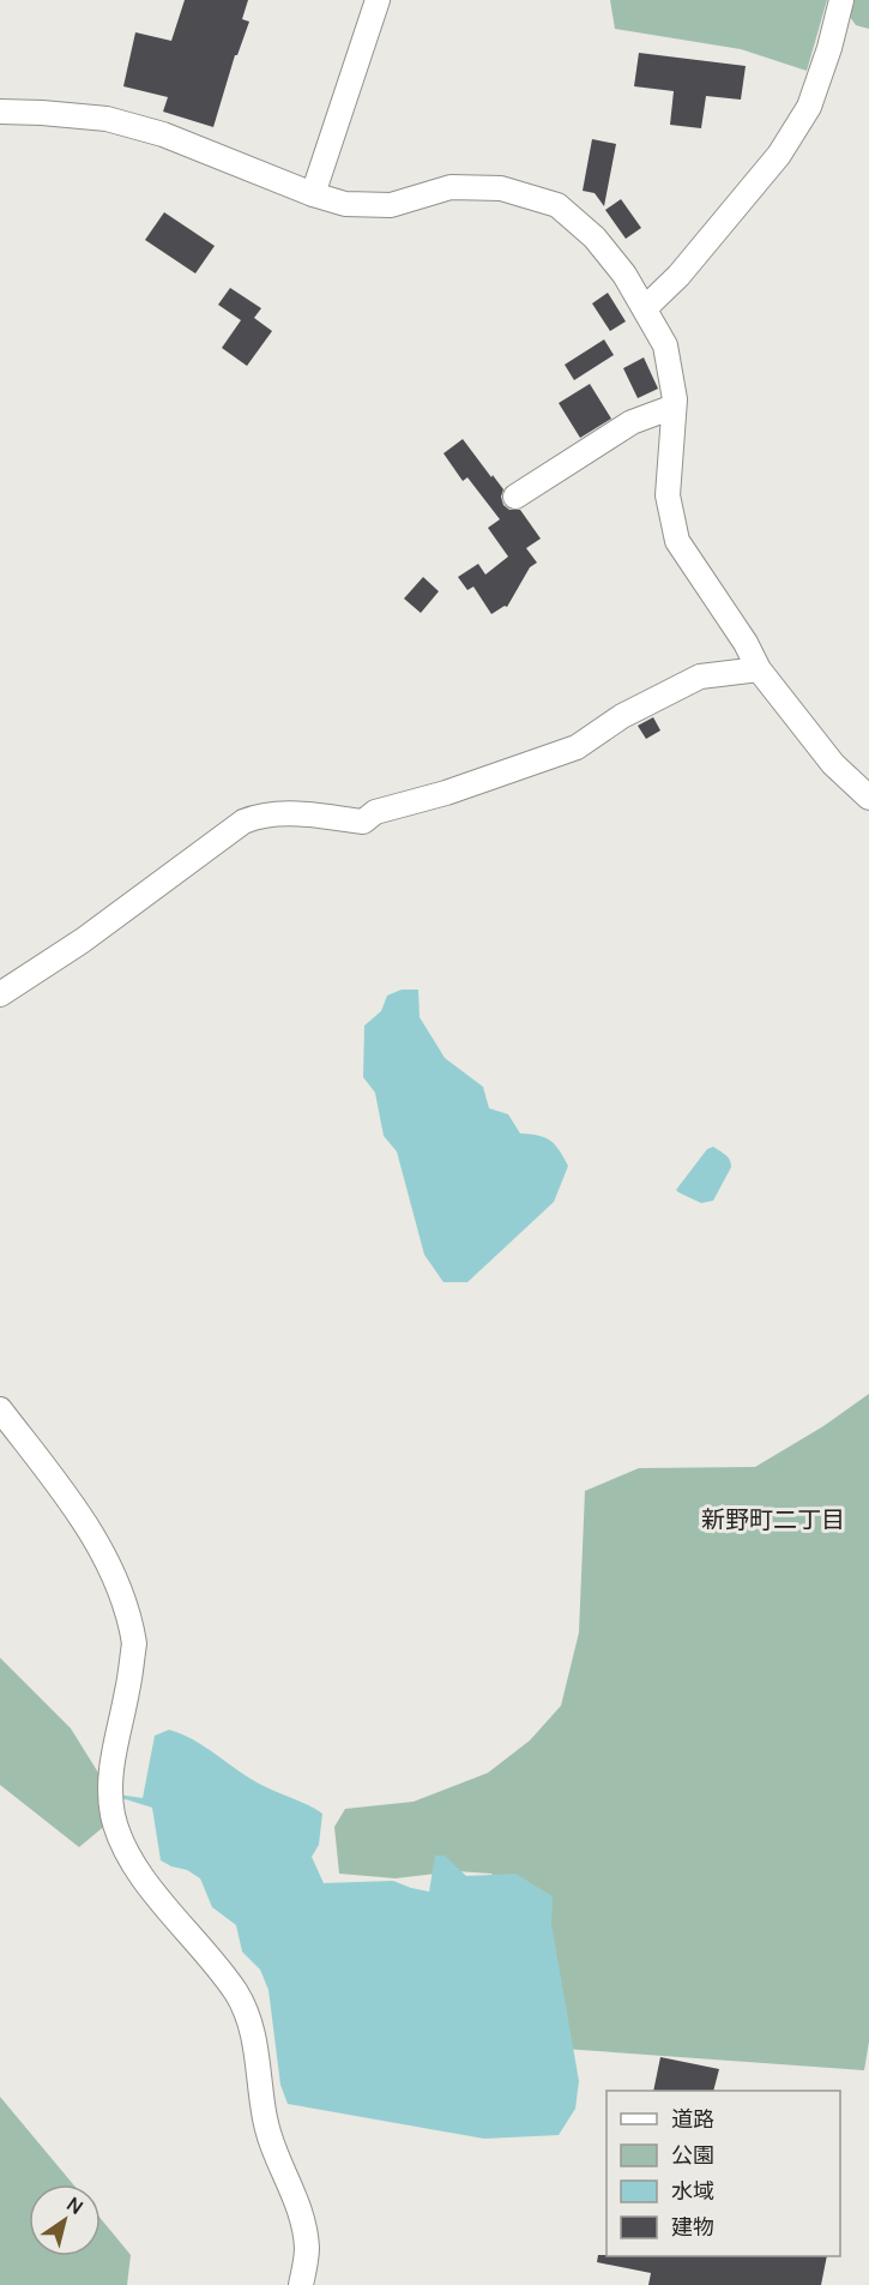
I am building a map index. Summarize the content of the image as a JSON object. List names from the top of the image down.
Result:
{
  "districts": ["新野町二丁目"],
  "legend": [
    "道路",
    "公園",
    "水域",
    "建物"
  ],
  "north": "top right"
}
